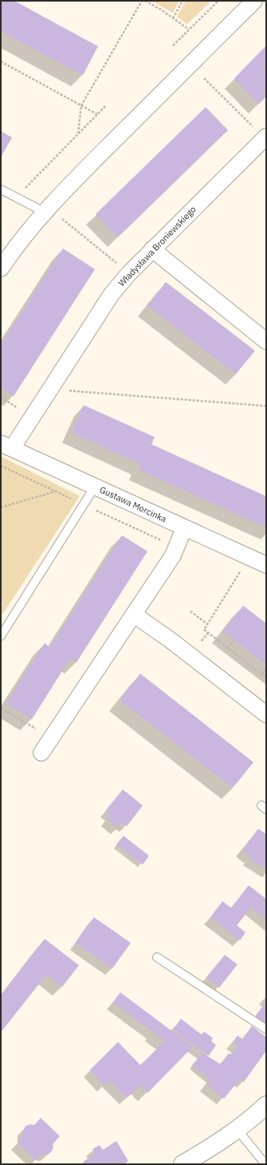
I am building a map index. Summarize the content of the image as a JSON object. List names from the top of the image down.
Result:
{
  "streets": {
    "street": ["Władysława Broniewskiego", "Gustawa Morcinka"]
  },
  "crossings": [
    ["Władysława Broniewskiego", "Gustawa Morcinka"]
  ]
}
